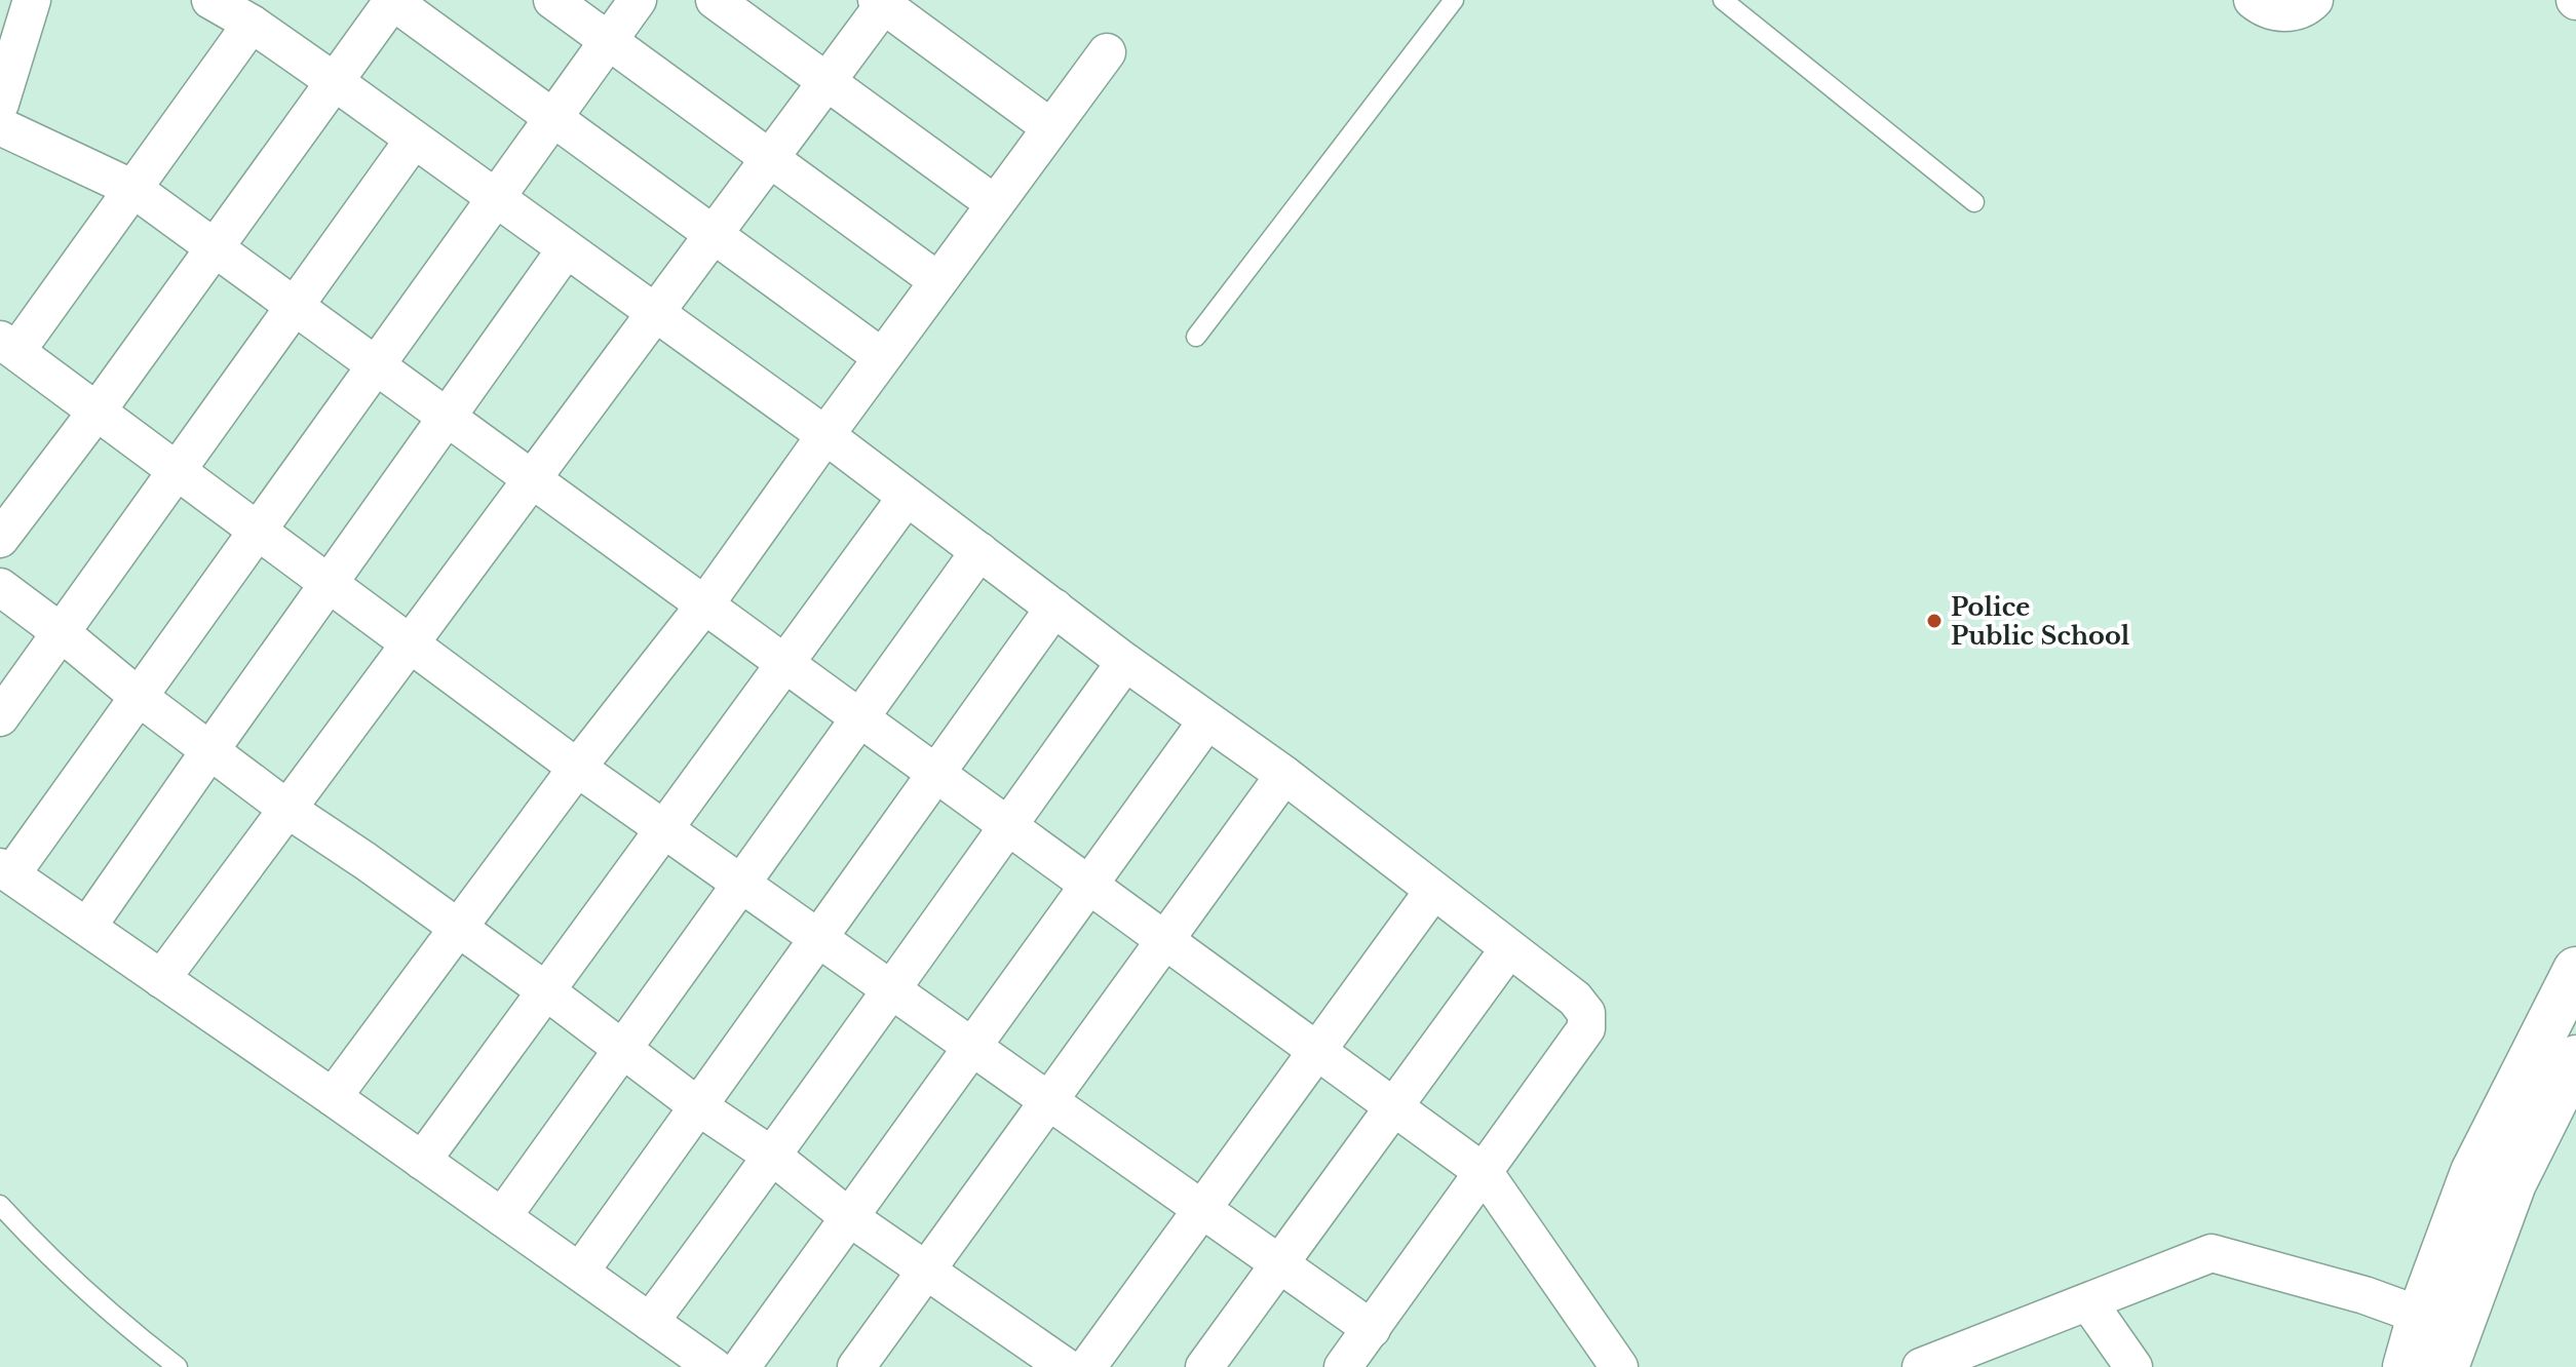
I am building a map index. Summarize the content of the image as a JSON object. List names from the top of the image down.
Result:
{
  "places": ["Police Public School"]
}
